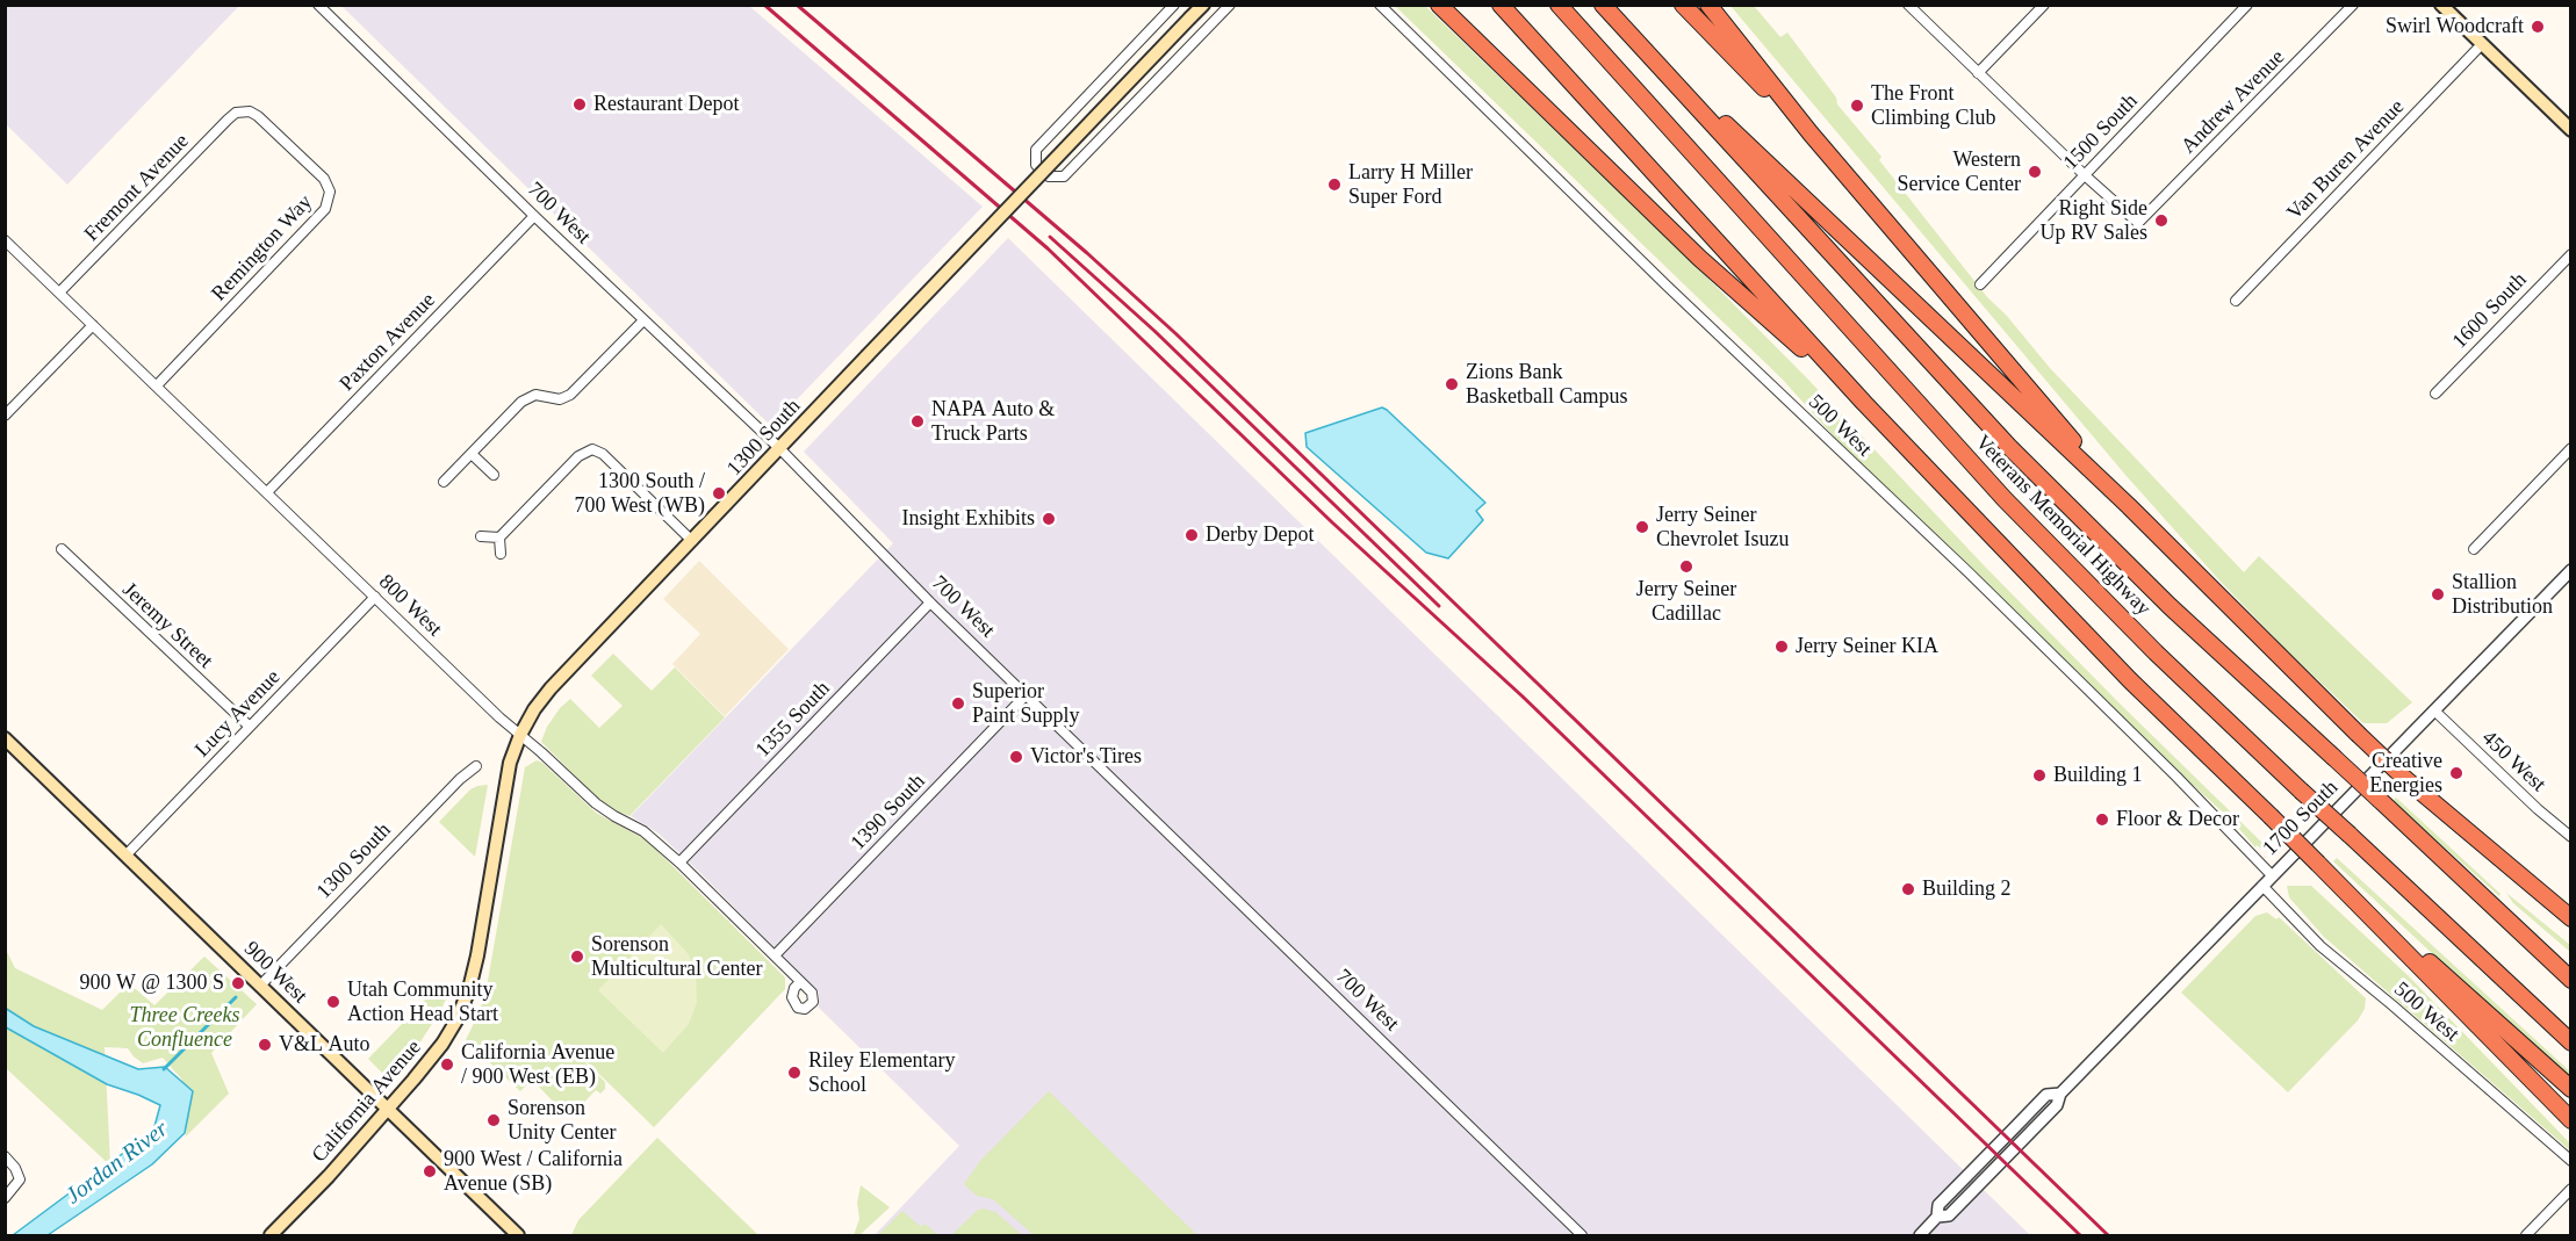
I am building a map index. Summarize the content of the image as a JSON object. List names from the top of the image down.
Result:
{
  "streets": {
    "highway": ["Veterans Memorial Highway"],
    "main road": ["1300 South", "900 West", "California Avenue"],
    "street": [
      "Andrew Avenue",
      "1500 South",
      "Van Buren Avenue",
      "Fremont Avenue",
      "700 West",
      "Remington Way",
      "1600 South",
      "Paxton Avenue",
      "500 West",
      "800 West",
      "Jeremy Street",
      "Lucy Avenue",
      "1355 South",
      "450 West",
      "1390 South",
      "1700 South"
    ]
  },
  "crossings": [
    ["Andrew Avenue", "1500 South"],
    ["Fremont Avenue", "Remington Way"],
    ["Fremont Avenue", "800 West"],
    ["700 West", "Paxton Avenue"],
    ["700 West", "1300 South"],
    ["700 West", "1355 South"],
    ["700 West", "1390 South"],
    ["Remington Way", "800 West"],
    ["Paxton Avenue", "800 West"],
    ["500 West", "1700 South"],
    ["1300 South", "800 West"],
    ["1300 South", "900 West"],
    ["1300 South", "California Avenue"],
    ["800 West", "Lucy Avenue"],
    ["800 West", "1355 South"],
    ["800 West", "1390 South"],
    ["800 West", "California Avenue"],
    ["Jeremy Street", "Lucy Avenue"],
    ["Lucy Avenue", "900 West"],
    ["450 West", "1700 South"],
    ["900 West", "California Avenue"]
  ],
  "water": ["Jordan River"],
  "parks": ["Three Creeks Confluence"],
  "places": [
    "Swirl Woodcraft",
    "Restaurant Depot",
    "The Front Climbing Club",
    "Western Service Center",
    "Larry H Miller Super Ford",
    "Right Side Up RV Sales",
    "Zions Bank Basketball Campus",
    "NAPA Auto & Truck Parts",
    "1300 South / 700 West (WB)",
    "Insight Exhibits",
    "Jerry Seiner Chevrolet Isuzu",
    "Derby Depot",
    "Jerry Seiner Cadillac",
    "Stallion Distribution",
    "Jerry Seiner KIA",
    "Superior Paint Supply",
    "Victor's Tires",
    "Creative Energies",
    "Building 1",
    "Floor & Decor",
    "Building 2",
    "Sorenson Multicultural Center",
    "900 W @ 1300 S",
    "Utah Community Action Head Start",
    "V&L Auto",
    "California Avenue / 900 West (EB)",
    "Riley Elementary School",
    "Sorenson Unity Center",
    "900 West / California Avenue (SB)"
  ]
}
